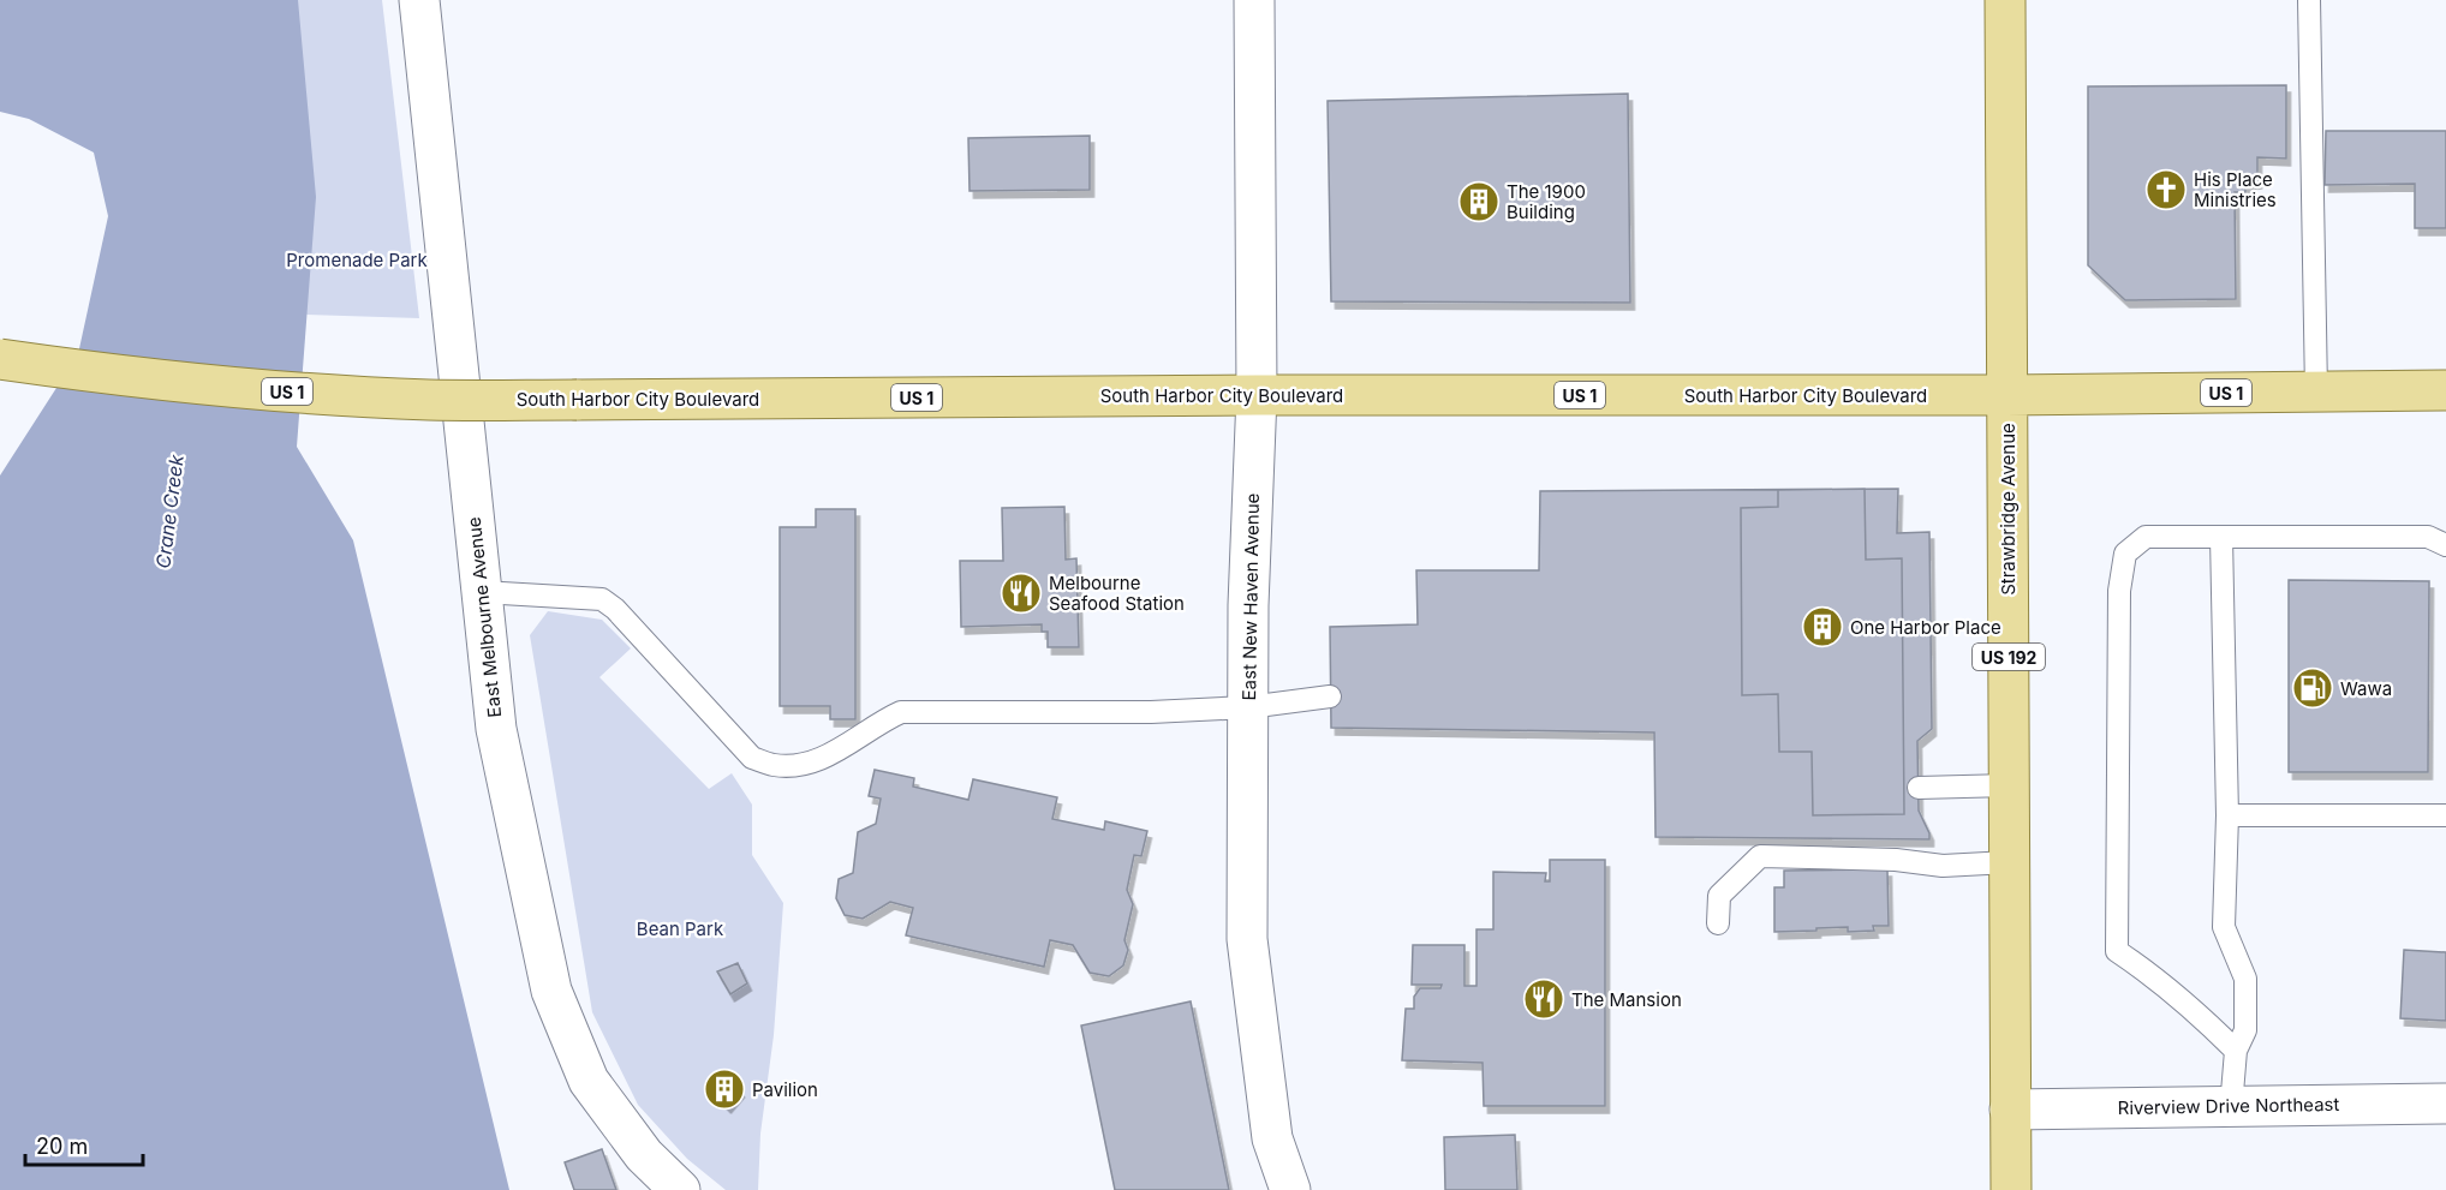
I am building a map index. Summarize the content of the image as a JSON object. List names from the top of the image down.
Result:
{
  "streets": {
    "main road": [
      "US 1",
      "South Harbor City Boulevard",
      "Strawbridge Avenue",
      "US 192"
    ],
    "street": ["East New Haven Avenue", "East Melbourne Avenue", "Riverview Drive Northeast"]
  },
  "crossings": [
    ["South Harbor City Boulevard", "Strawbridge Avenue"],
    ["South Harbor City Boulevard", "East New Haven Avenue"],
    ["Strawbridge Avenue", "Riverview Drive Northeast"]
  ],
  "water": ["Crane Creek"],
  "parks": ["Promenade Park", "Bean Park"],
  "places": {
    "church": ["His Place Ministries"],
    "building": ["The 1900 Building", "One Harbor Place", "Pavilion"],
    "restaurant": ["Melbourne Seafood Station", "The Mansion"],
    "fuel station": ["Wawa"]
  },
  "scale_bar": "20 m"
}
